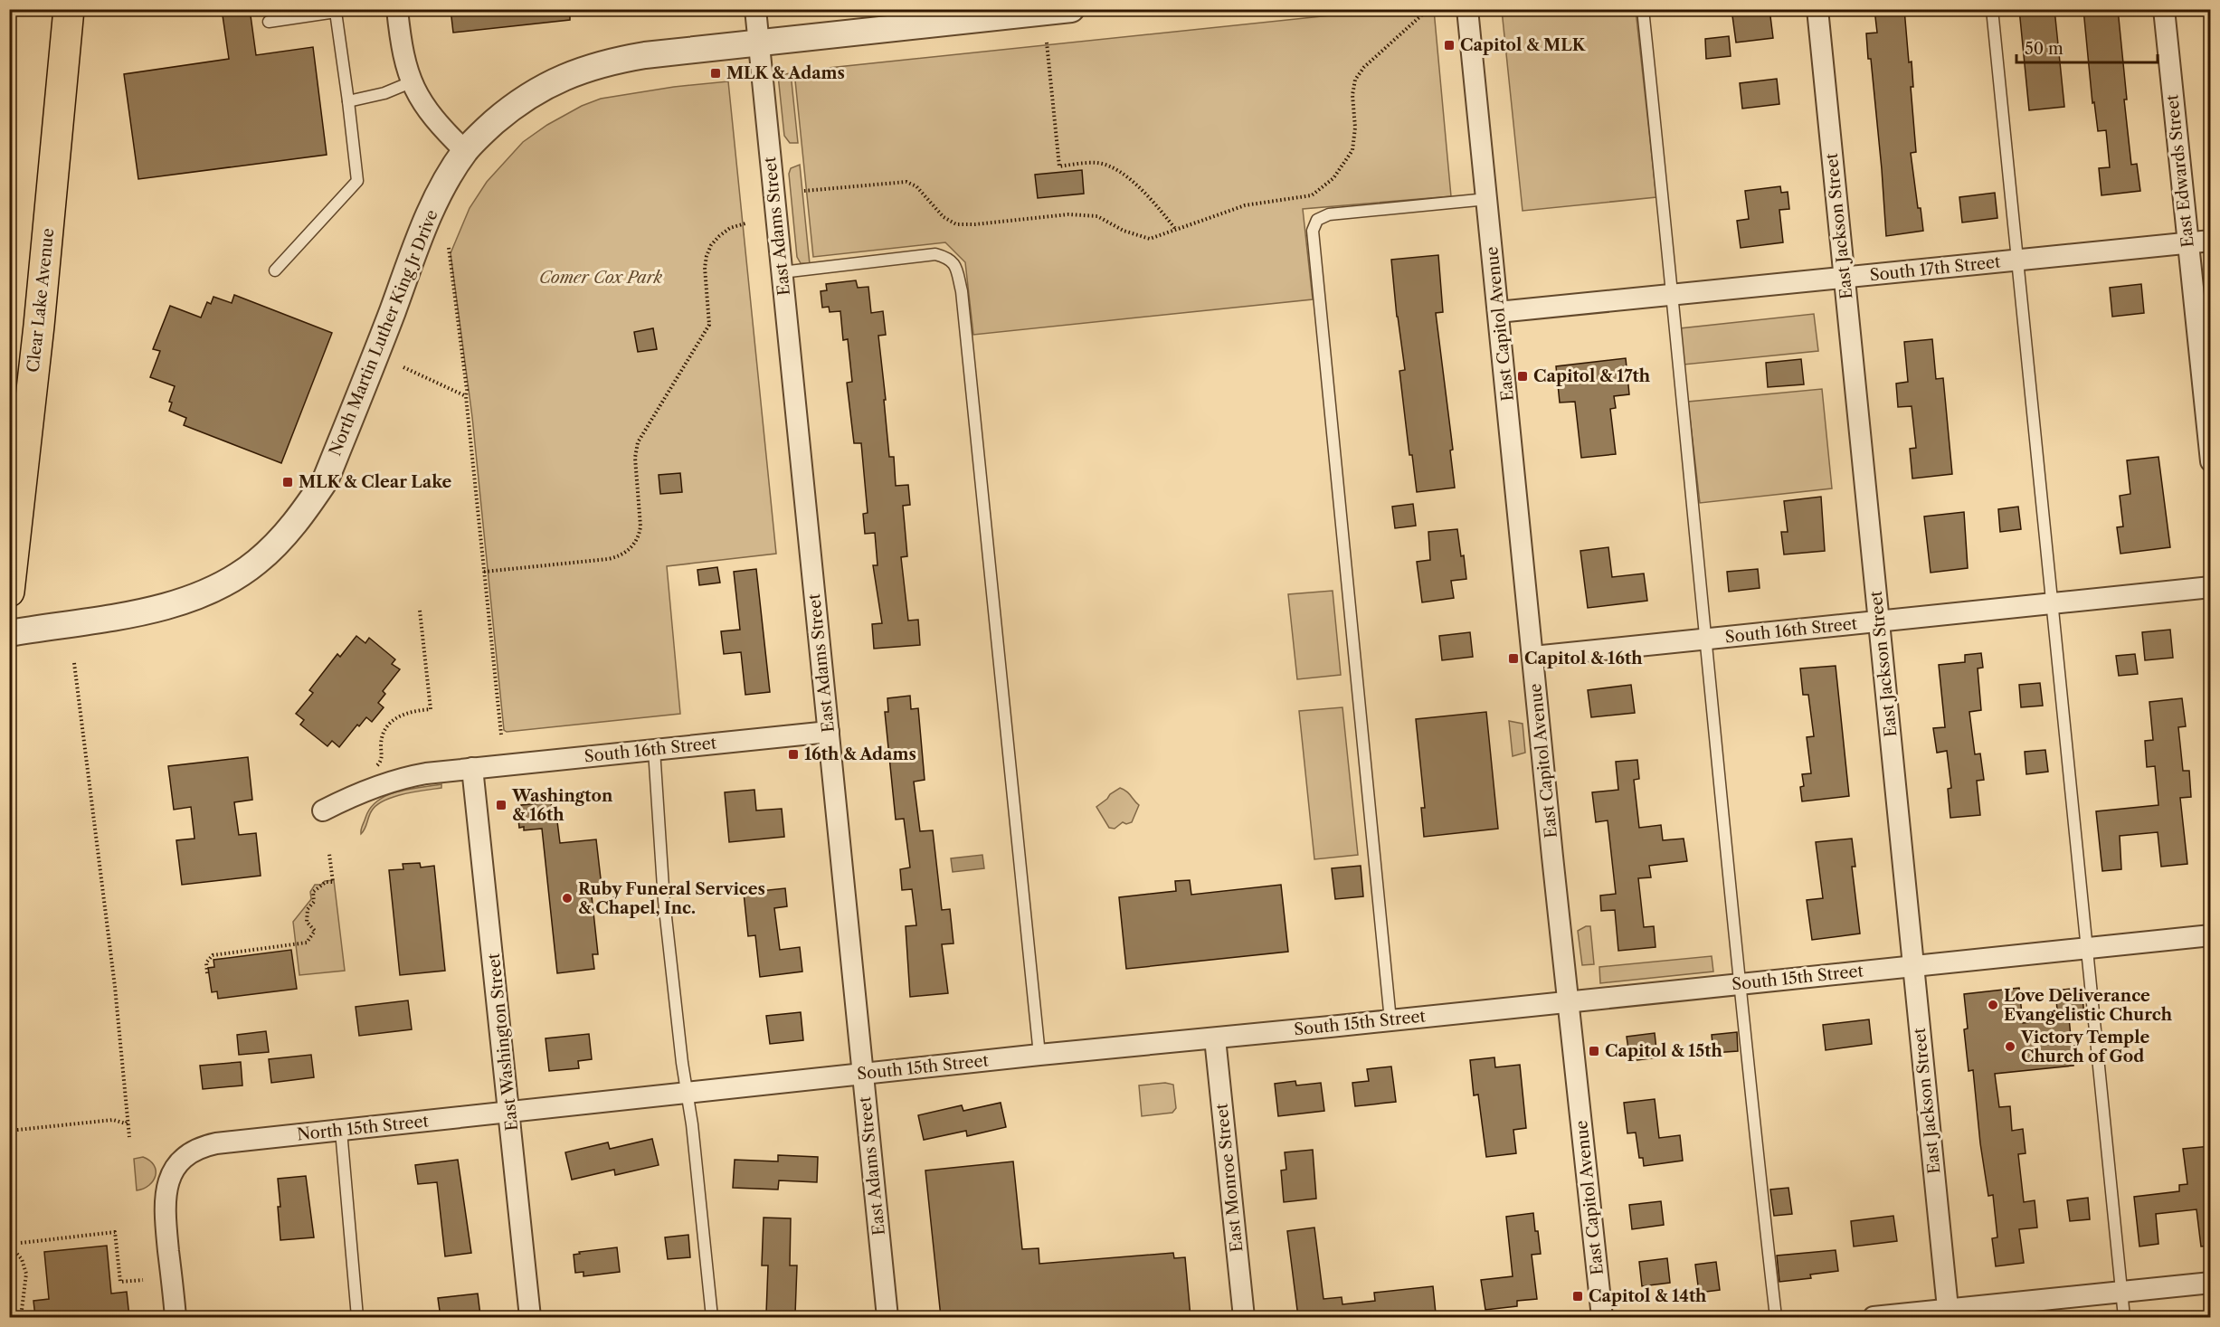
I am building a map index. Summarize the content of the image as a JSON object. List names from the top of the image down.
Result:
{
  "streets": {
    "main road": ["Clear Lake Avenue"],
    "street": [
      "East Edwards Street",
      "East Adams Street",
      "East Jackson Street",
      "South 17th Street",
      "East Capitol Avenue",
      "North Martin Luther King Jr Drive",
      "South 16th Street",
      "South 15th Street",
      "East Washington Street",
      "North 15th Street",
      "East Monroe Street"
    ]
  },
  "crossings": [
    ["East Edwards Street", "South 17th Street"],
    ["East Adams Street", "North Martin Luther King Jr Drive"],
    ["East Adams Street", "South 16th Street"],
    ["East Adams Street", "South 15th Street"],
    ["East Jackson Street", "South 17th Street"],
    ["East Jackson Street", "South 16th Street"],
    ["East Jackson Street", "South 15th Street"],
    ["South 17th Street", "East Capitol Avenue"],
    ["East Capitol Avenue", "South 16th Street"],
    ["East Capitol Avenue", "South 15th Street"],
    ["South 16th Street", "East Washington Street"],
    ["South 15th Street", "East Washington Street"],
    ["South 15th Street", "North 15th Street"],
    ["South 15th Street", "East Monroe Street"],
    ["East Washington Street", "North 15th Street"]
  ],
  "parks": ["Comer Cox Park"],
  "places": {
    "transit": [
      "Capitol & MLK",
      "MLK & Adams",
      "Capitol & 17th",
      "MLK & Clear Lake",
      "Capitol & 16th",
      "16th & Adams",
      "Washington & 16th",
      "Capitol & 15th",
      "Capitol & 14th"
    ],
    "other": ["Ruby Funeral Services & Chapel, Inc.", "Love Deliverance Evangelistic Church", "Victory Temple Church of God"]
  },
  "scale_bar": "50 m"
}
